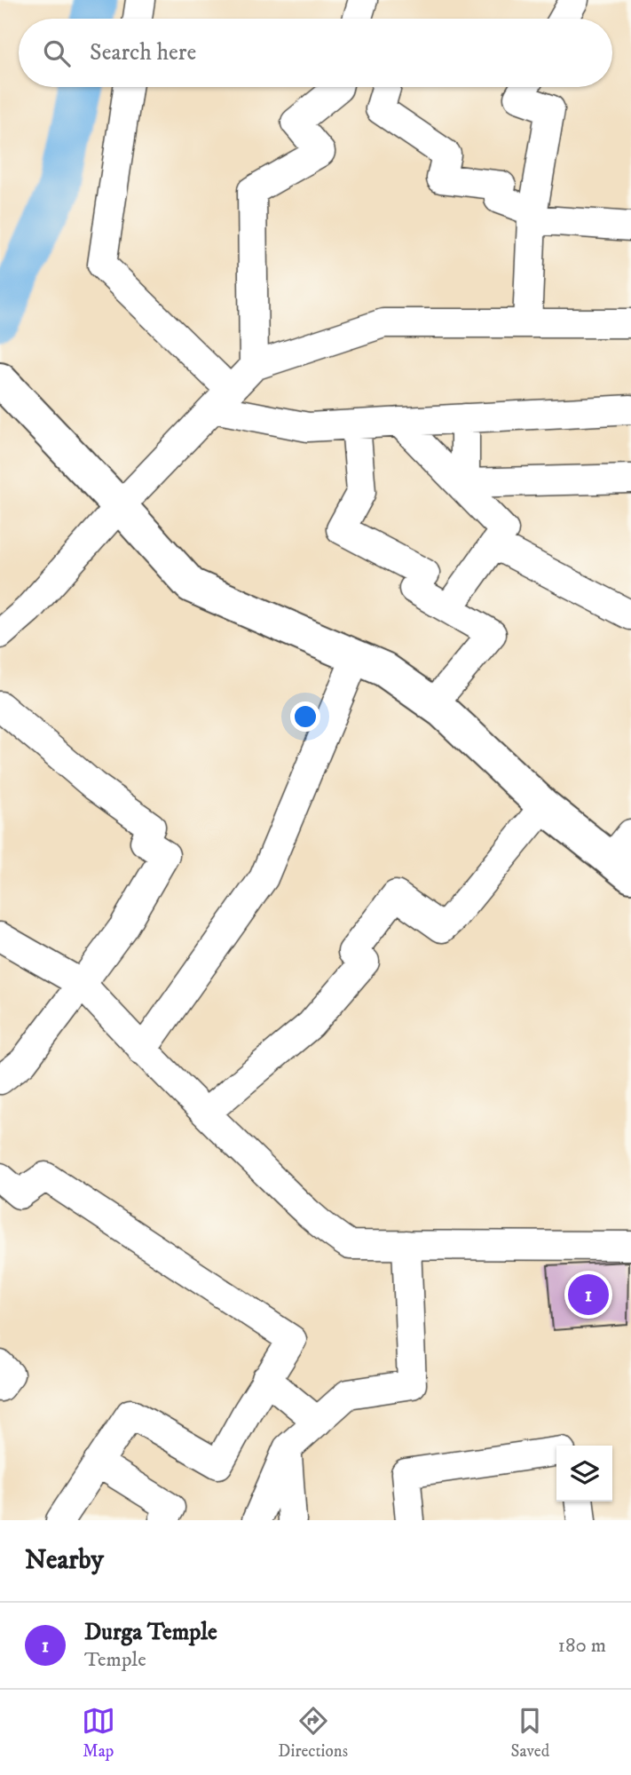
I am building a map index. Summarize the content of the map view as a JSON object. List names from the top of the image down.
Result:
{
  "page": {
    "search": "Search here",
    "pins": "1",
    "heading": "Nearby",
    "list": [
      {
        "mark": "1",
        "name": "Durga Temple",
        "note": "Temple",
        "value": "180 m"
      }
    ],
    "nav": ["Map", "Directions", "Saved"]
  }
}
